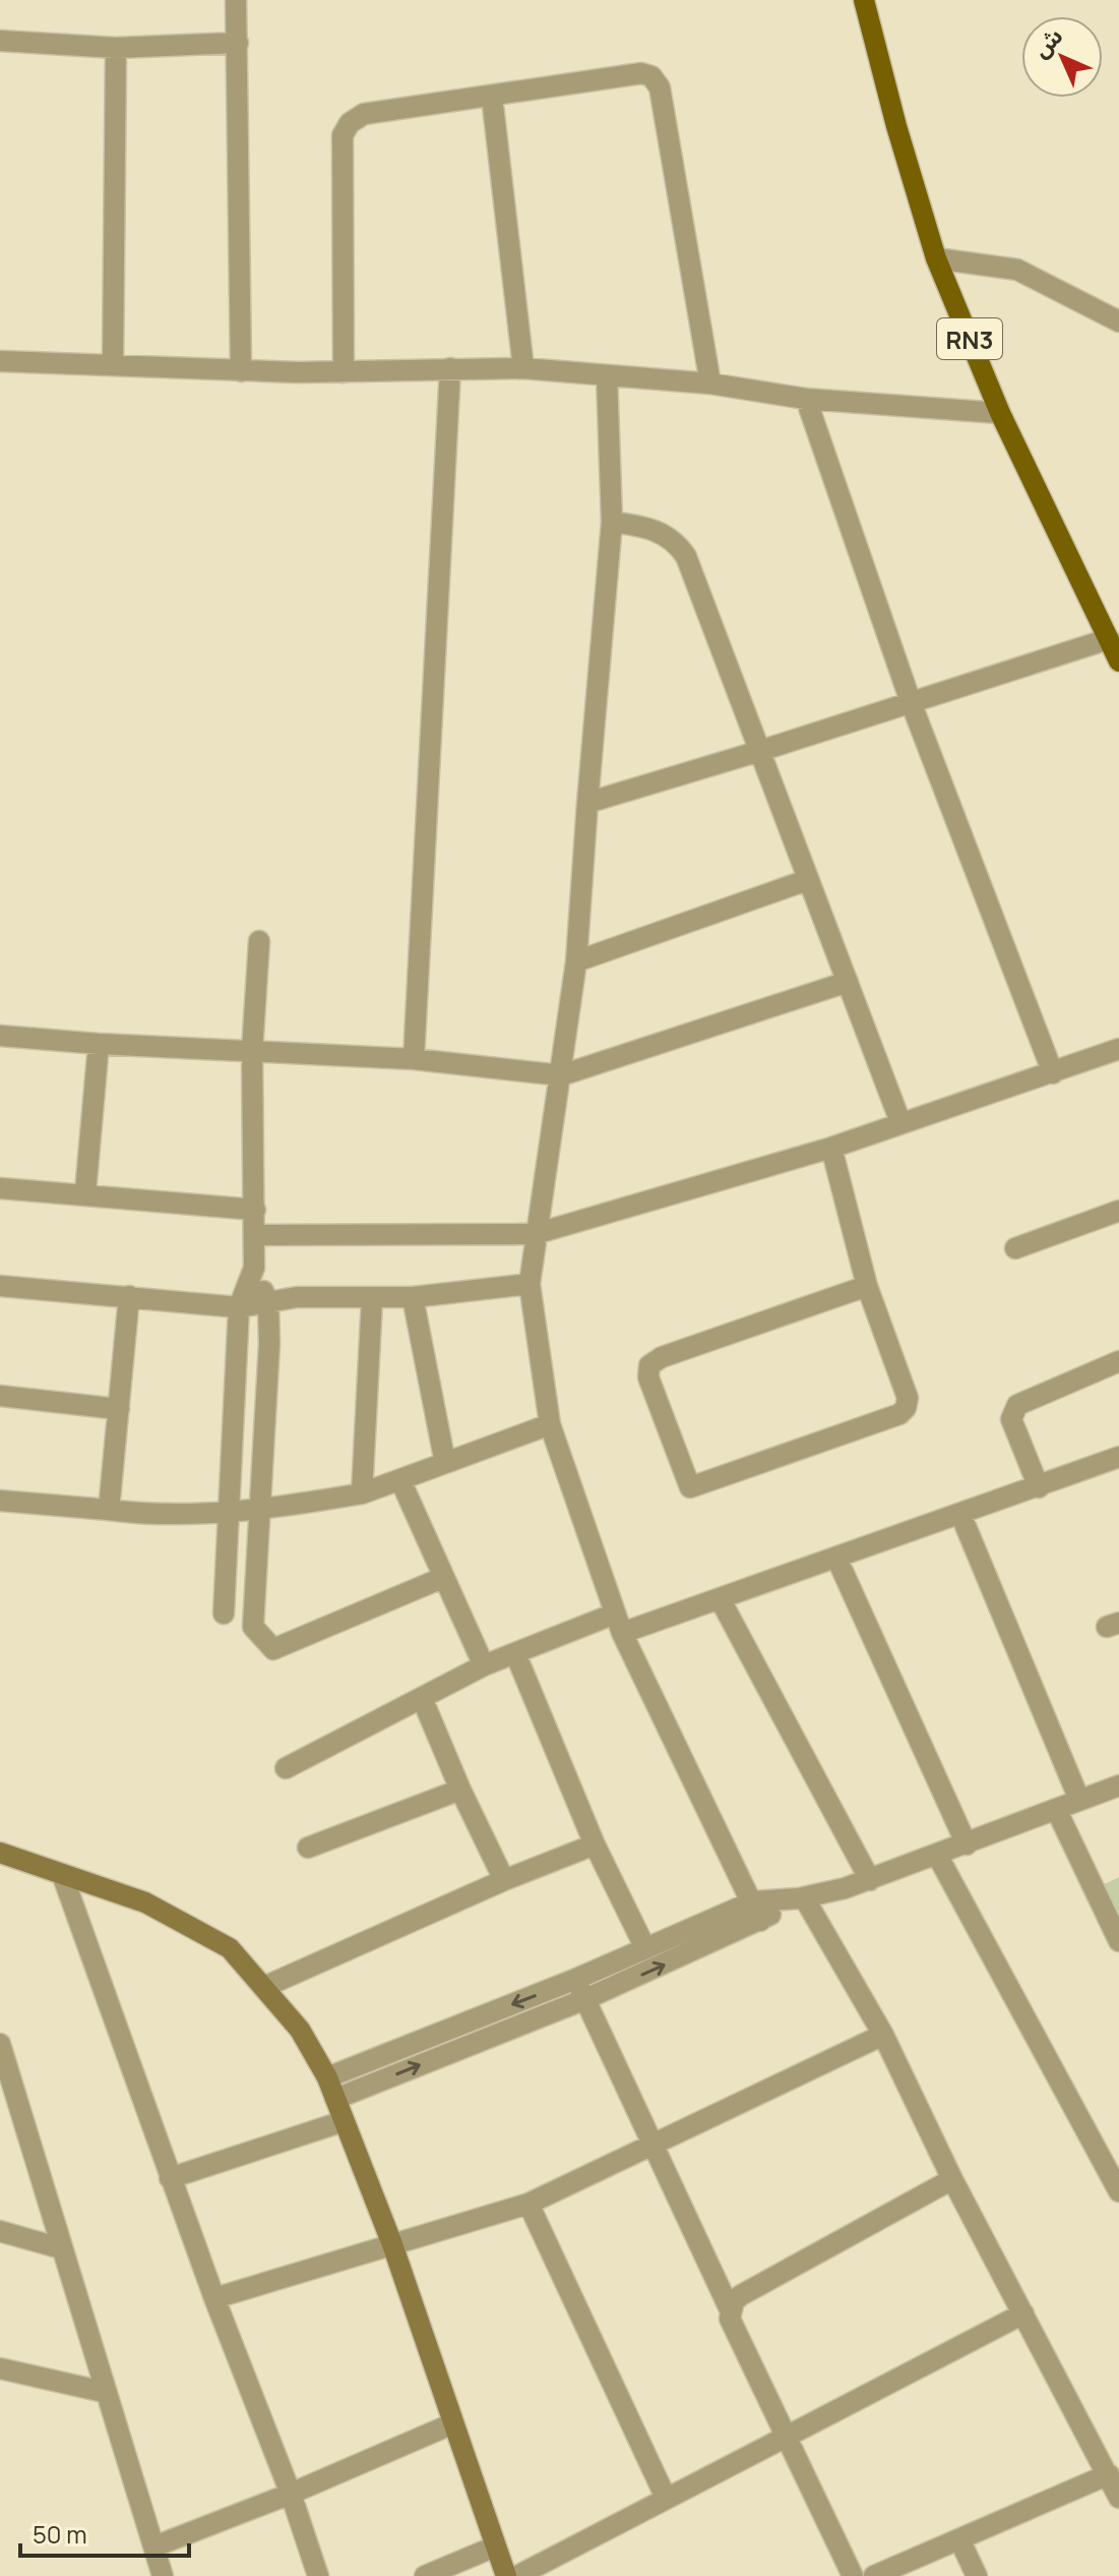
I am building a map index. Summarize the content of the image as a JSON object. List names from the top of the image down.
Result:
{
  "streets": {
    "main road": ["RN3"]
  },
  "scale_bar": "50 m",
  "north": "top left"
}
